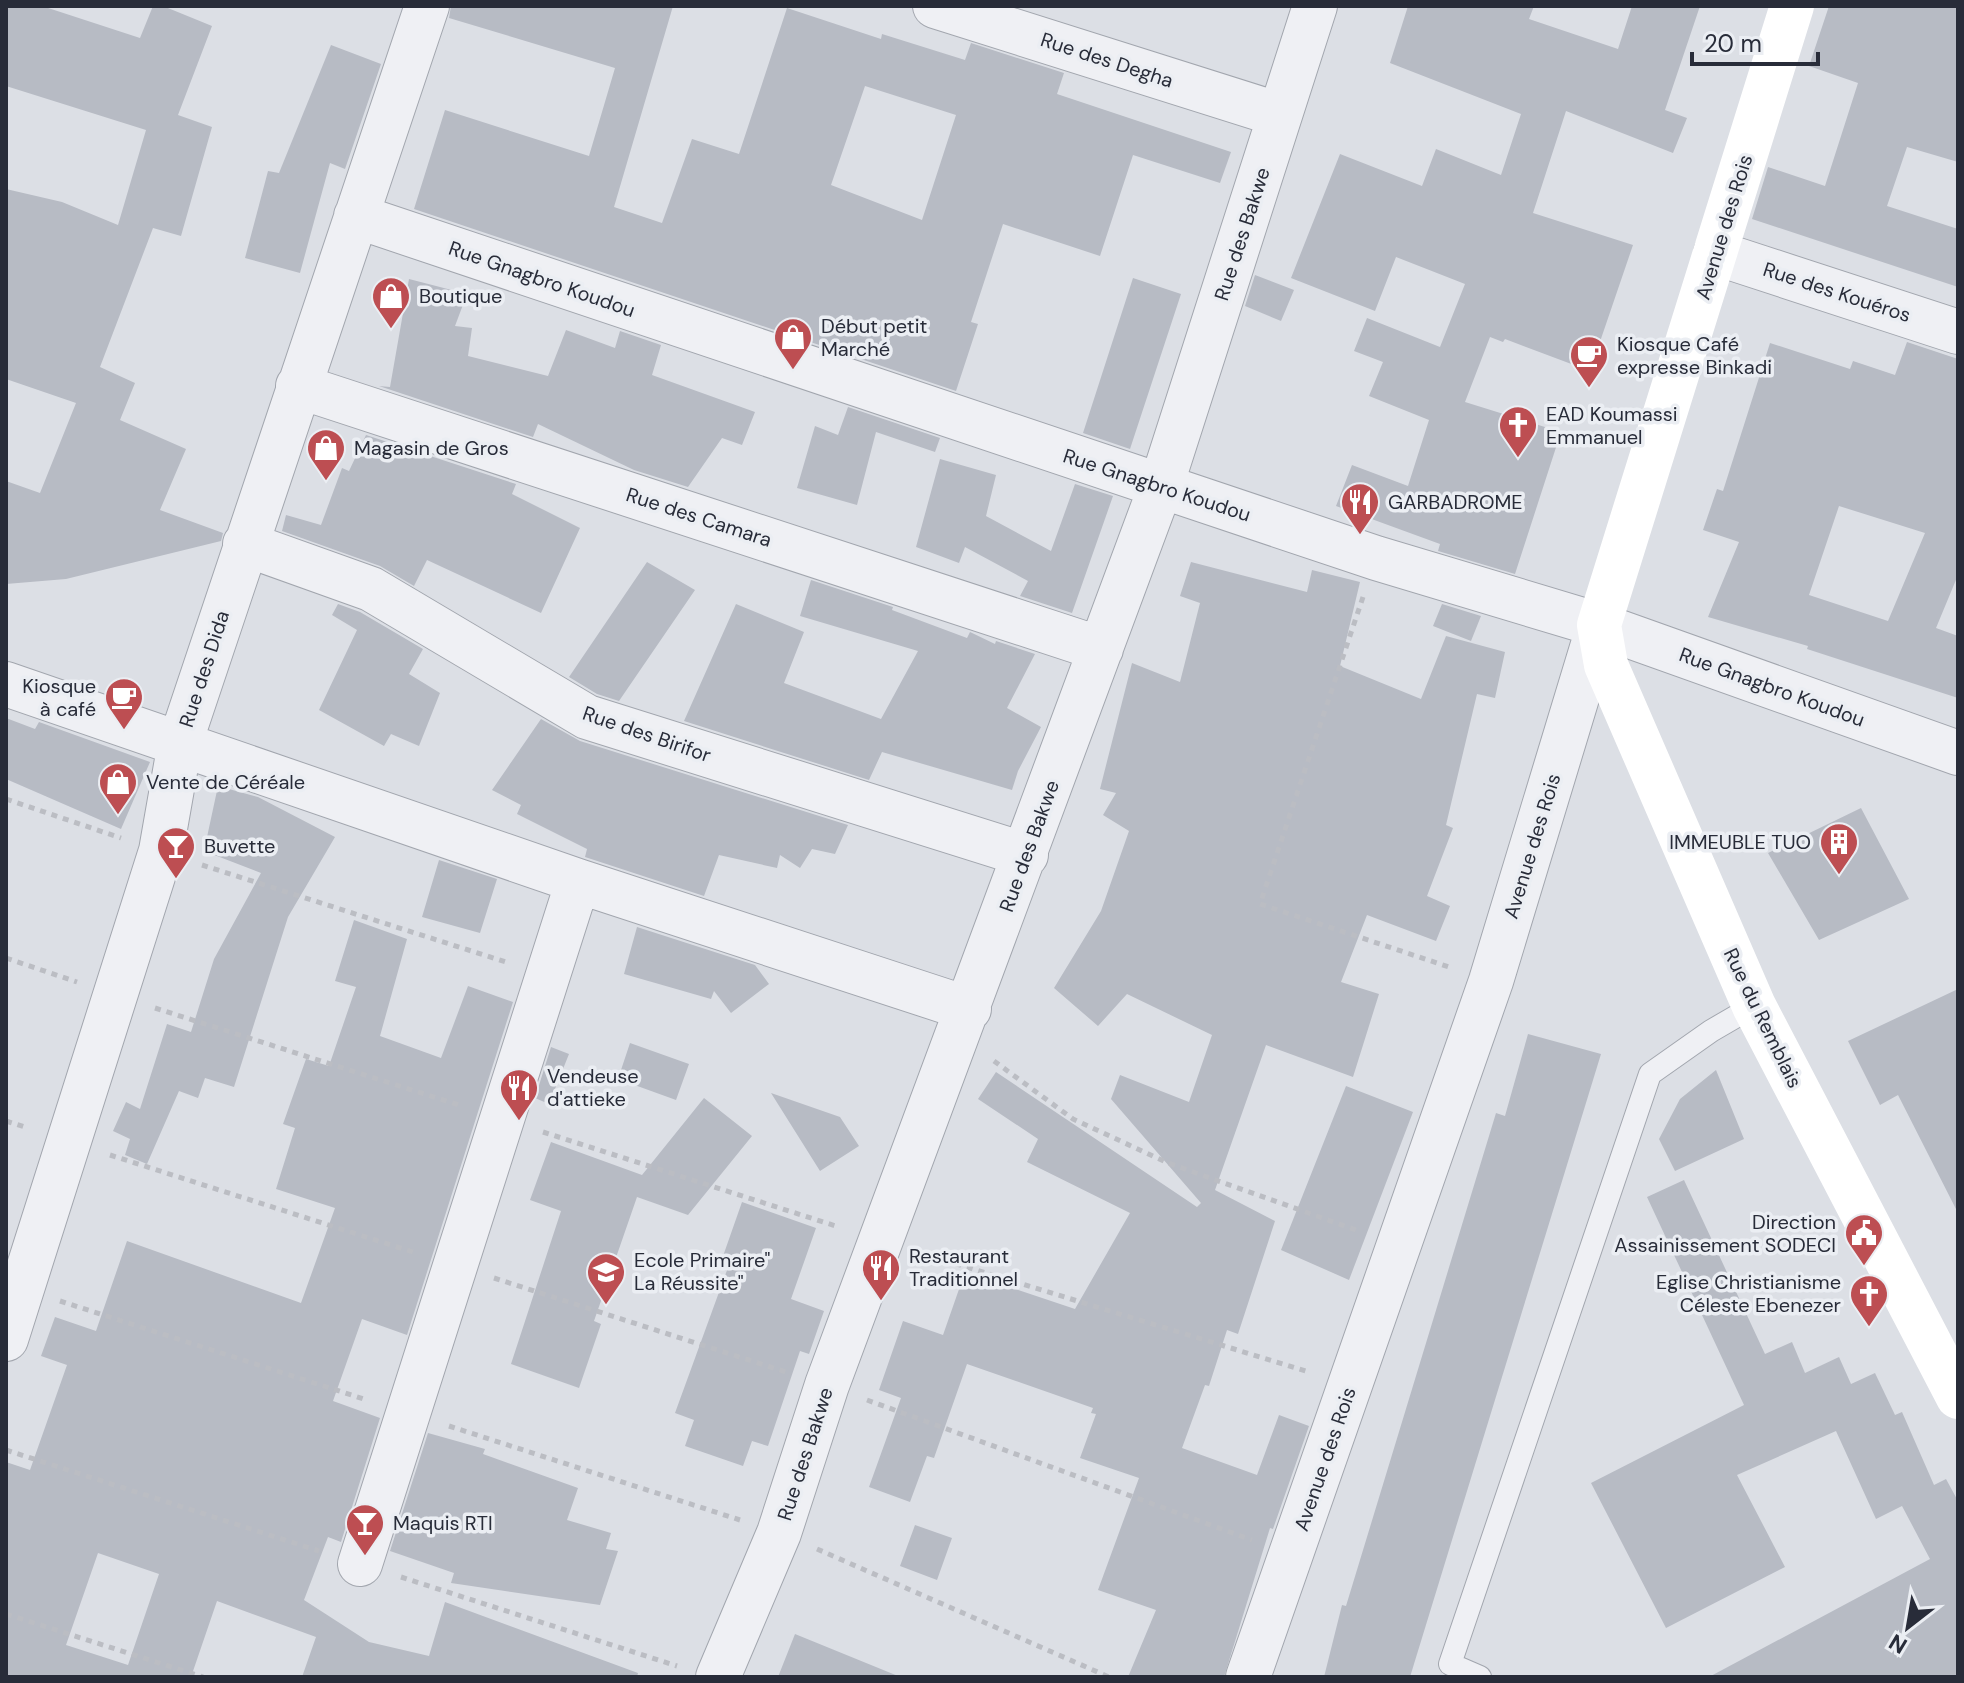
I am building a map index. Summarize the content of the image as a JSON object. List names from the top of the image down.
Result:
{
  "streets": {
    "street": [
      "Rue des Degha",
      "Avenue des Rois",
      "Rue des Bakwe",
      "Rue Gnagbro Koudou",
      "Rue des Kouéros",
      "Rue des Camara",
      "Rue des Dida",
      "Rue des Birifor",
      "Rue du Remblais"
    ]
  },
  "crossings": [
    ["Rue des Degha", "Rue des Bakwe"],
    ["Avenue des Rois", "Rue Gnagbro Koudou"],
    ["Avenue des Rois", "Rue des Kouéros"],
    ["Avenue des Rois", "Rue du Remblais"],
    ["Rue des Bakwe", "Rue Gnagbro Koudou"],
    ["Rue des Bakwe", "Rue des Camara"],
    ["Rue des Bakwe", "Rue des Birifor"],
    ["Rue Gnagbro Koudou", "Rue des Dida"],
    ["Rue Gnagbro Koudou", "Rue du Remblais"],
    ["Rue des Camara", "Rue des Dida"],
    ["Rue des Dida", "Rue des Birifor"]
  ],
  "places": {
    "shop": [
      "Boutique",
      "Début petit Marché",
      "Magasin de Gros",
      "Vente de Céréale"
    ],
    "cafe": ["Kiosque Café expresse Binkadi", "Kiosque à café"],
    "church": ["EAD Koumassi Emmanuel", "Eglise Christianisme Céleste Ebenezer"],
    "restaurant": ["GARBADROME", "Vendeuse d'attieke", "Restaurant Traditionnel"],
    "building": ["IMMEUBLE TUO"],
    "bar": ["Buvette", "Maquis RTI"],
    "public building": ["Direction Assainissement SODECI"],
    "school or university": ["Ecole Primaire\" La Réussite\""]
  },
  "scale_bar": "20 m",
  "north": "bottom left"
}
